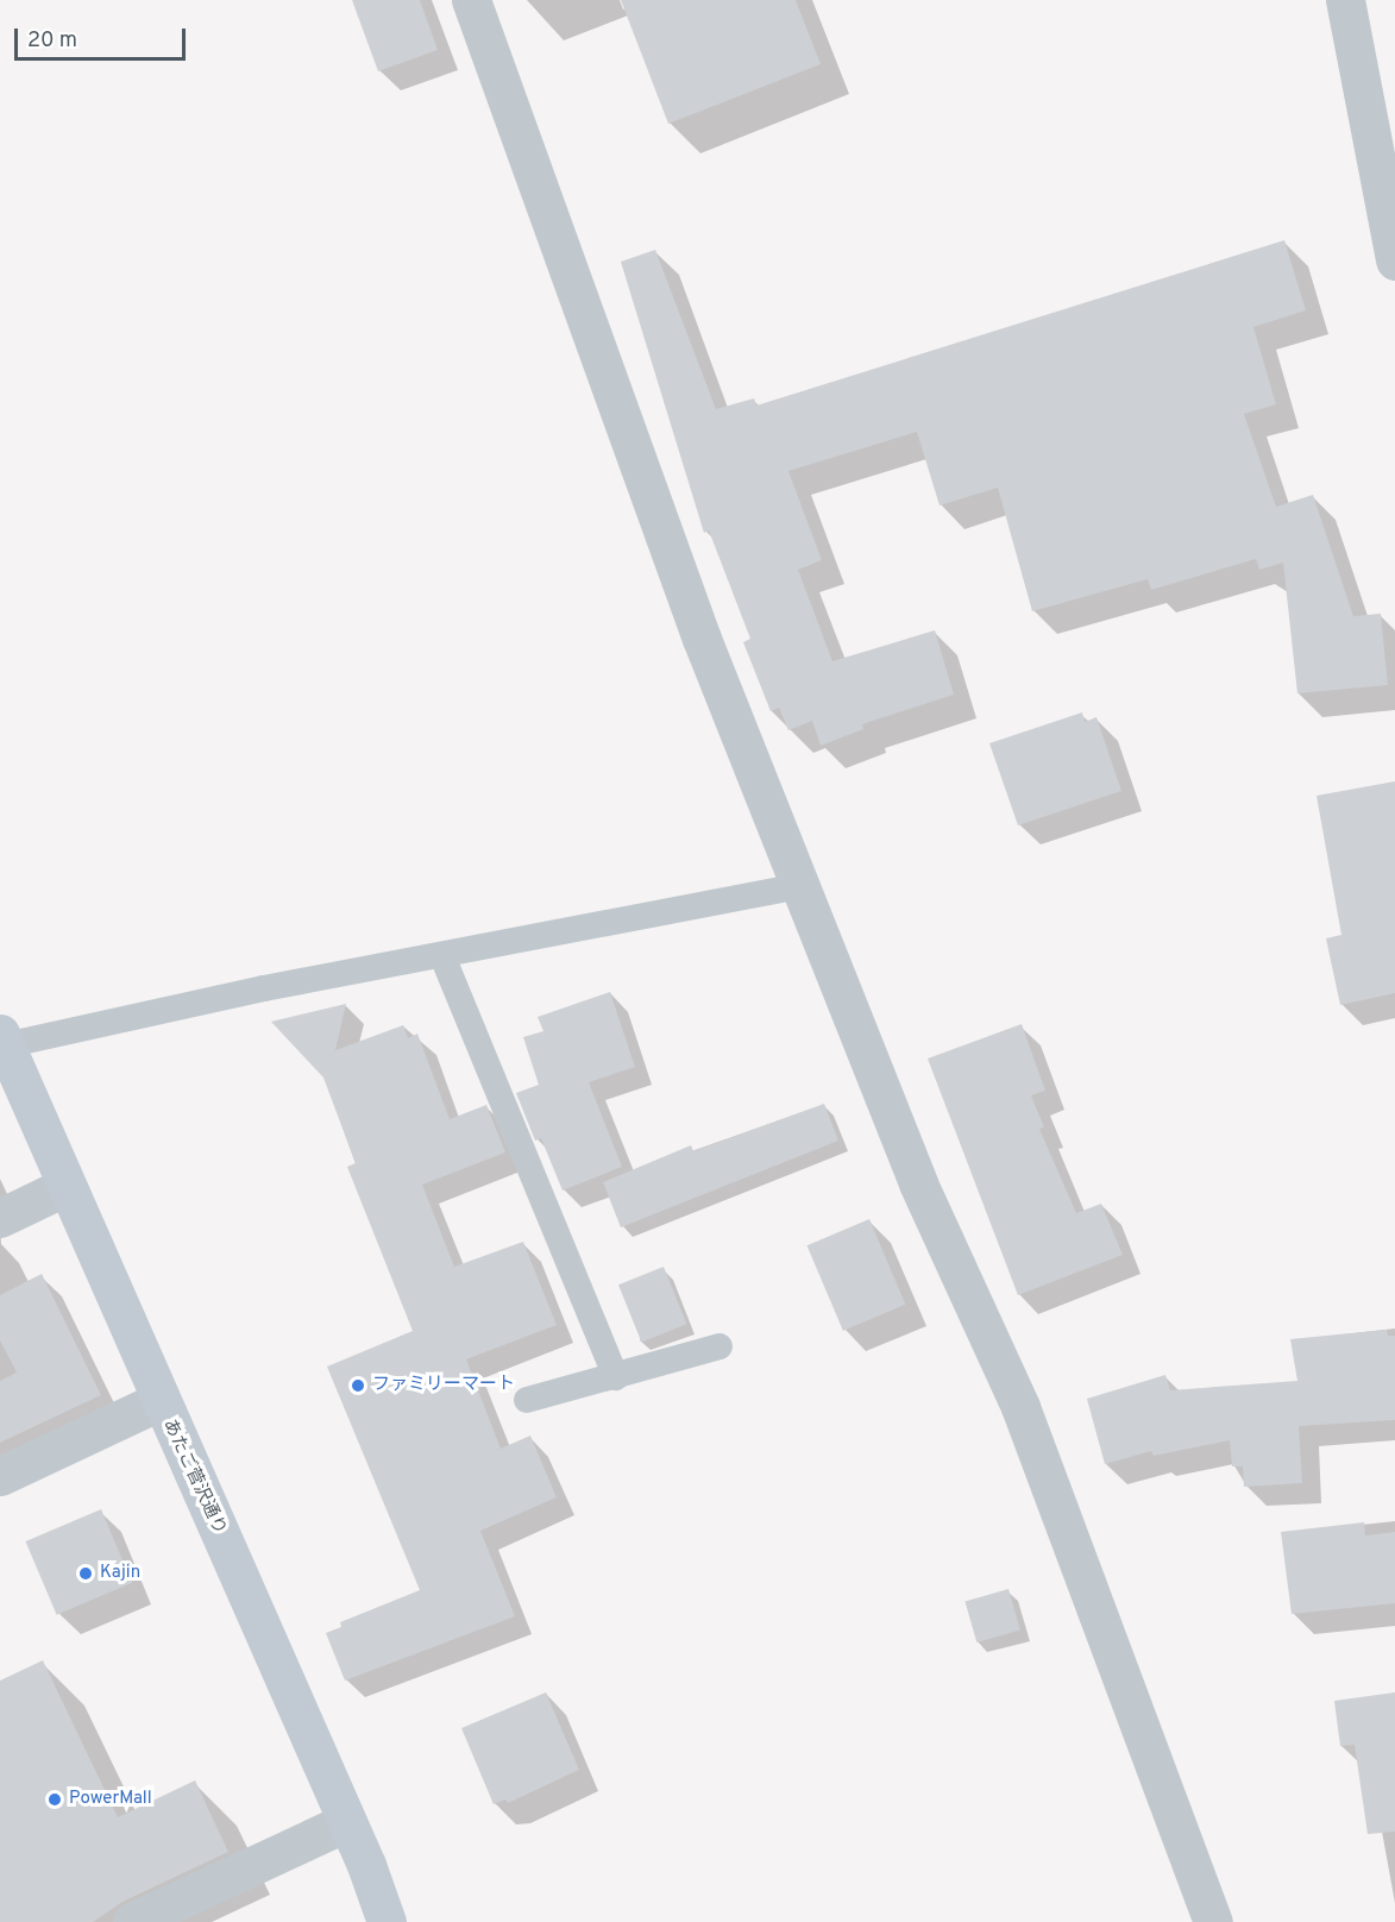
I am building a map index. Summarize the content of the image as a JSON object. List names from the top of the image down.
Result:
{
  "streets": {
    "street": ["あたご菅沢通り"]
  },
  "places": ["ファミリーマート", "Kajin", "PowerMall"],
  "scale_bar": "20 m"
}
